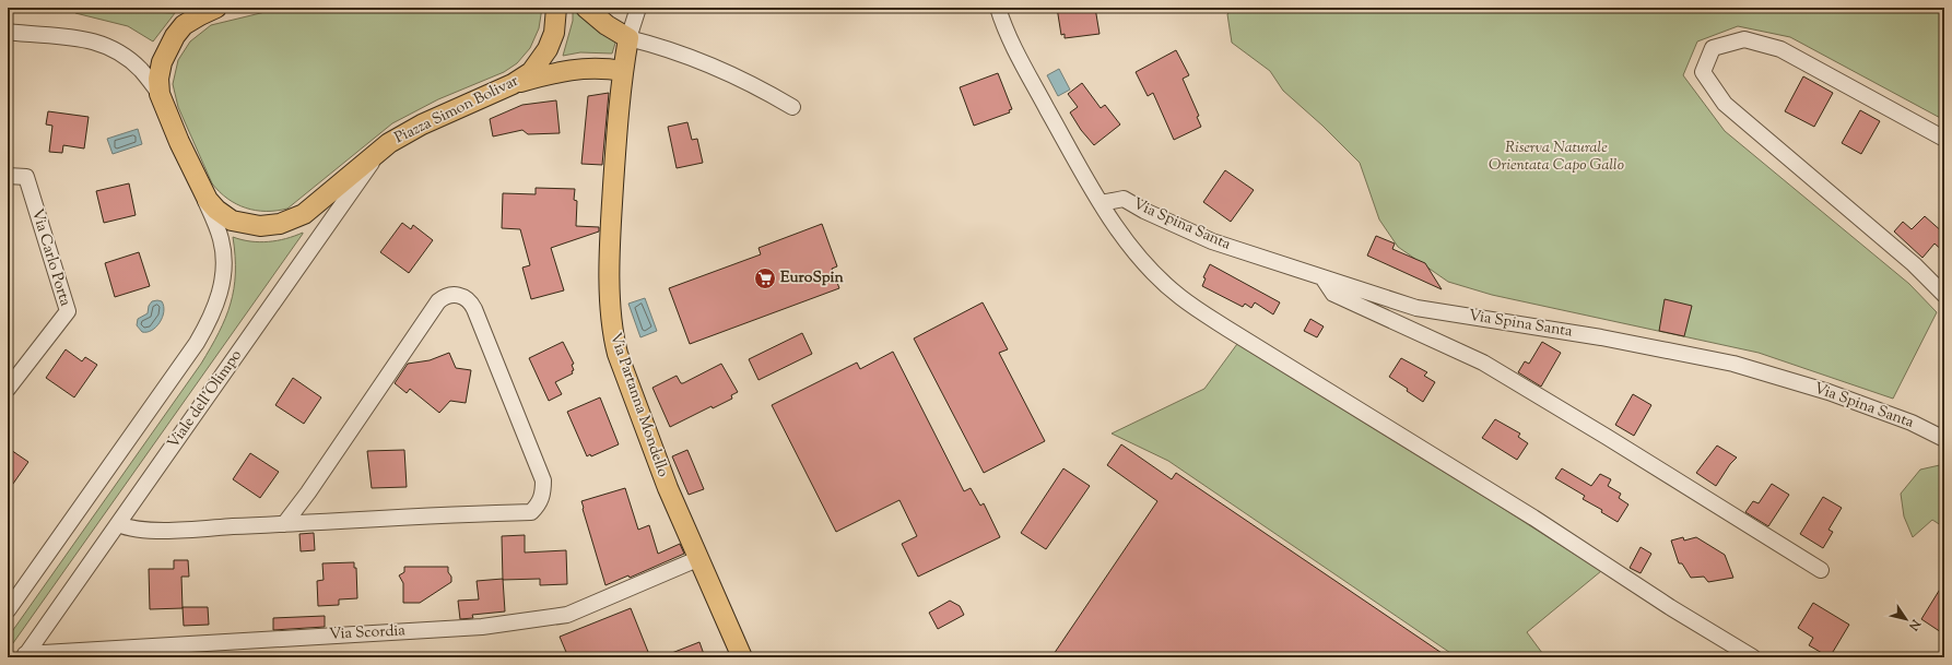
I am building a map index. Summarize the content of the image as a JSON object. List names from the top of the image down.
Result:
{
  "streets": {
    "main road": ["Piazza Simon Bolivar", "Via Partanna Mondello"],
    "street": [
      "Via Spina Santa",
      "Via Carlo Porta",
      "Viale dell'Olimpo",
      "Via Scordia"
    ]
  },
  "crossings": [
    ["Piazza Simon Bolivar", "Viale dell'Olimpo"],
    ["Viale dell'Olimpo", "Via Scordia"],
    ["Via Partanna Mondello", "Via Scordia"]
  ],
  "parks": ["Riserva Naturale Orientata Capo Gallo"],
  "places": {
    "supermarket": ["EuroSpin"]
  },
  "north": "bottom right"
}
